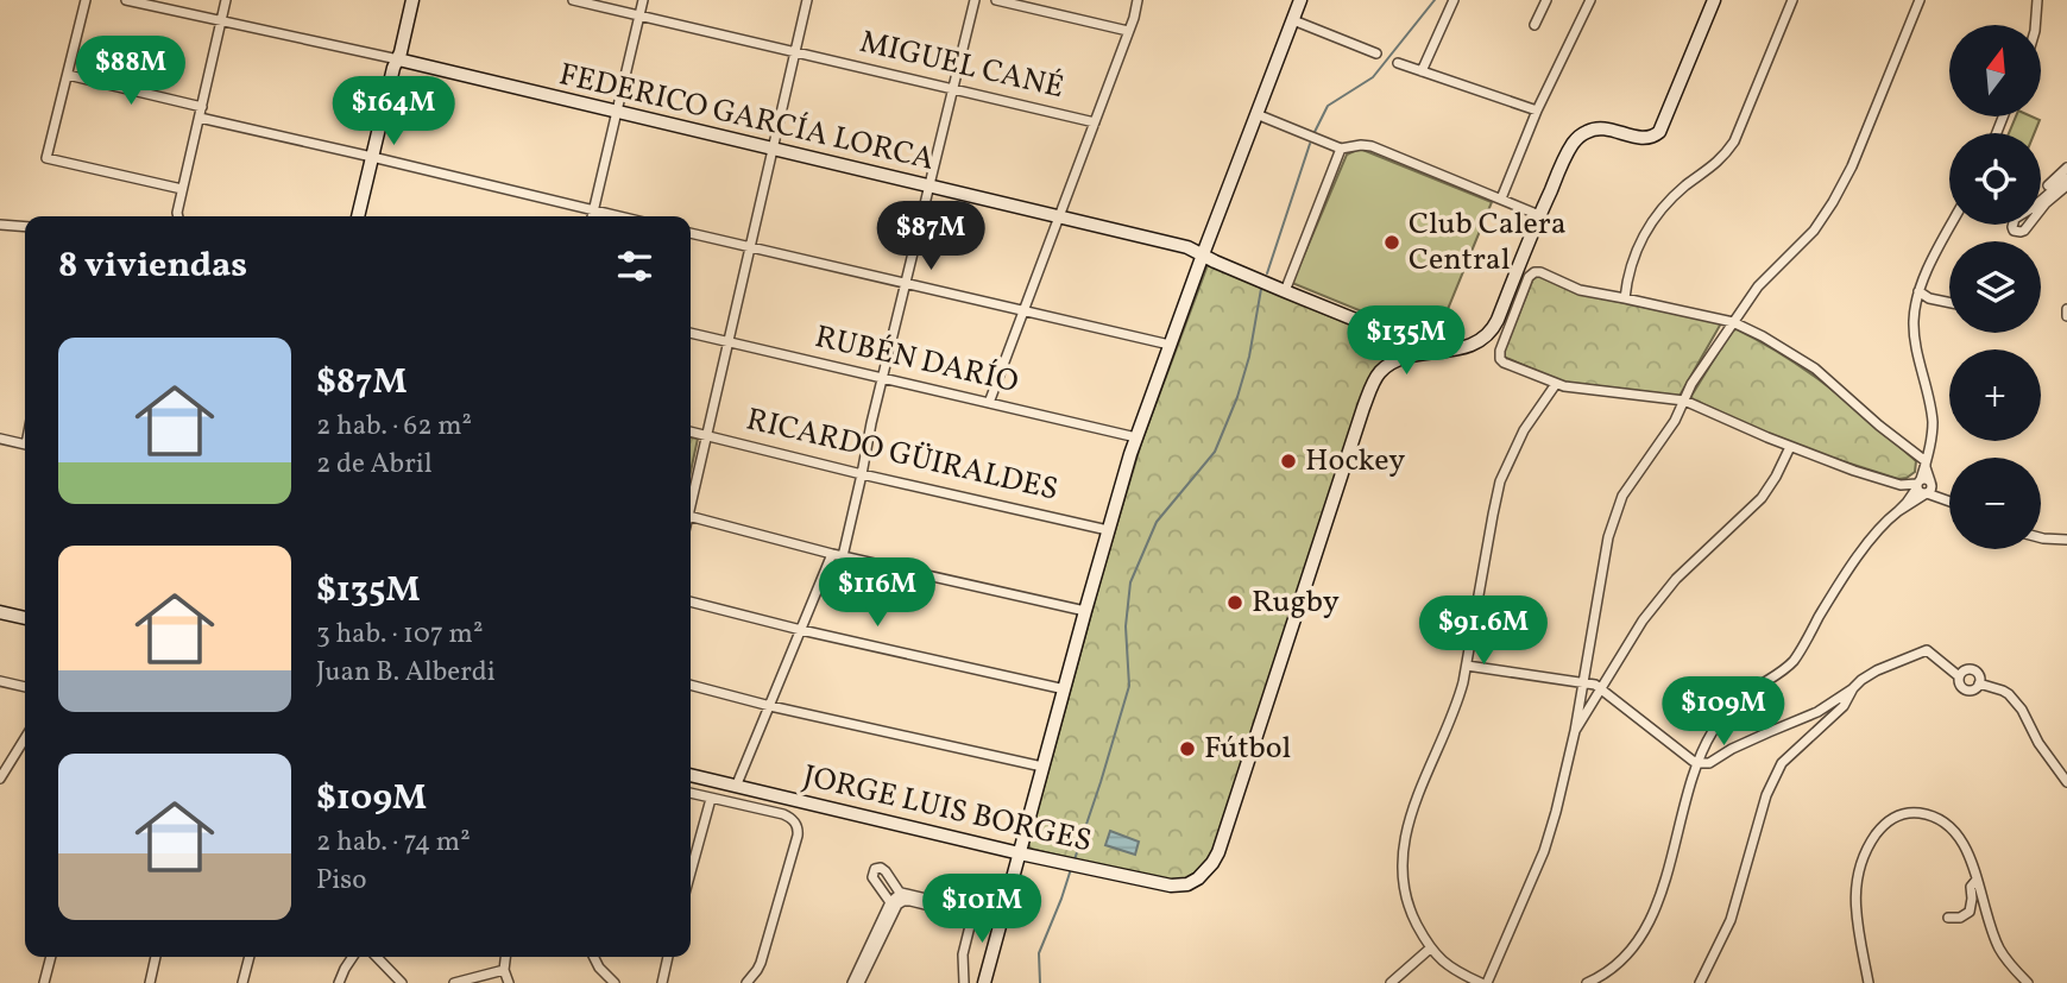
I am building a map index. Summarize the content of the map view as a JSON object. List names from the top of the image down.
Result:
{
  "streets": {
    "street": [
      "MIGUEL CANÉ",
      "FEDERICO GARCÍA LORCA",
      "RUBÉN DARÍO",
      "RICARDO GÜIRALDES",
      "JORGE LUIS BORGES"
    ]
  },
  "places": [
    "Club Calera Central",
    "Hockey",
    "Rugby",
    "Fútbol"
  ],
  "north": "top",
  "page": {
    "map_buttons": ["+", "−"],
    "price": [
      "$88M",
      "$164M",
      "$87M",
      "$135M",
      "$116M",
      "$91.6M",
      "$109M",
      "$101M"
    ],
    "heading": "8 viviendas",
    "list": [
      {
        "name": "$87M",
        "note": "2 hab. · 62 m² · 2 de Abril"
      },
      {
        "name": "$135M",
        "note": "3 hab. · 107 m² · Juan B. Alberdi"
      },
      {
        "name": "$109M",
        "note": "2 hab. · 74 m² · Piso"
      }
    ]
  }
}
